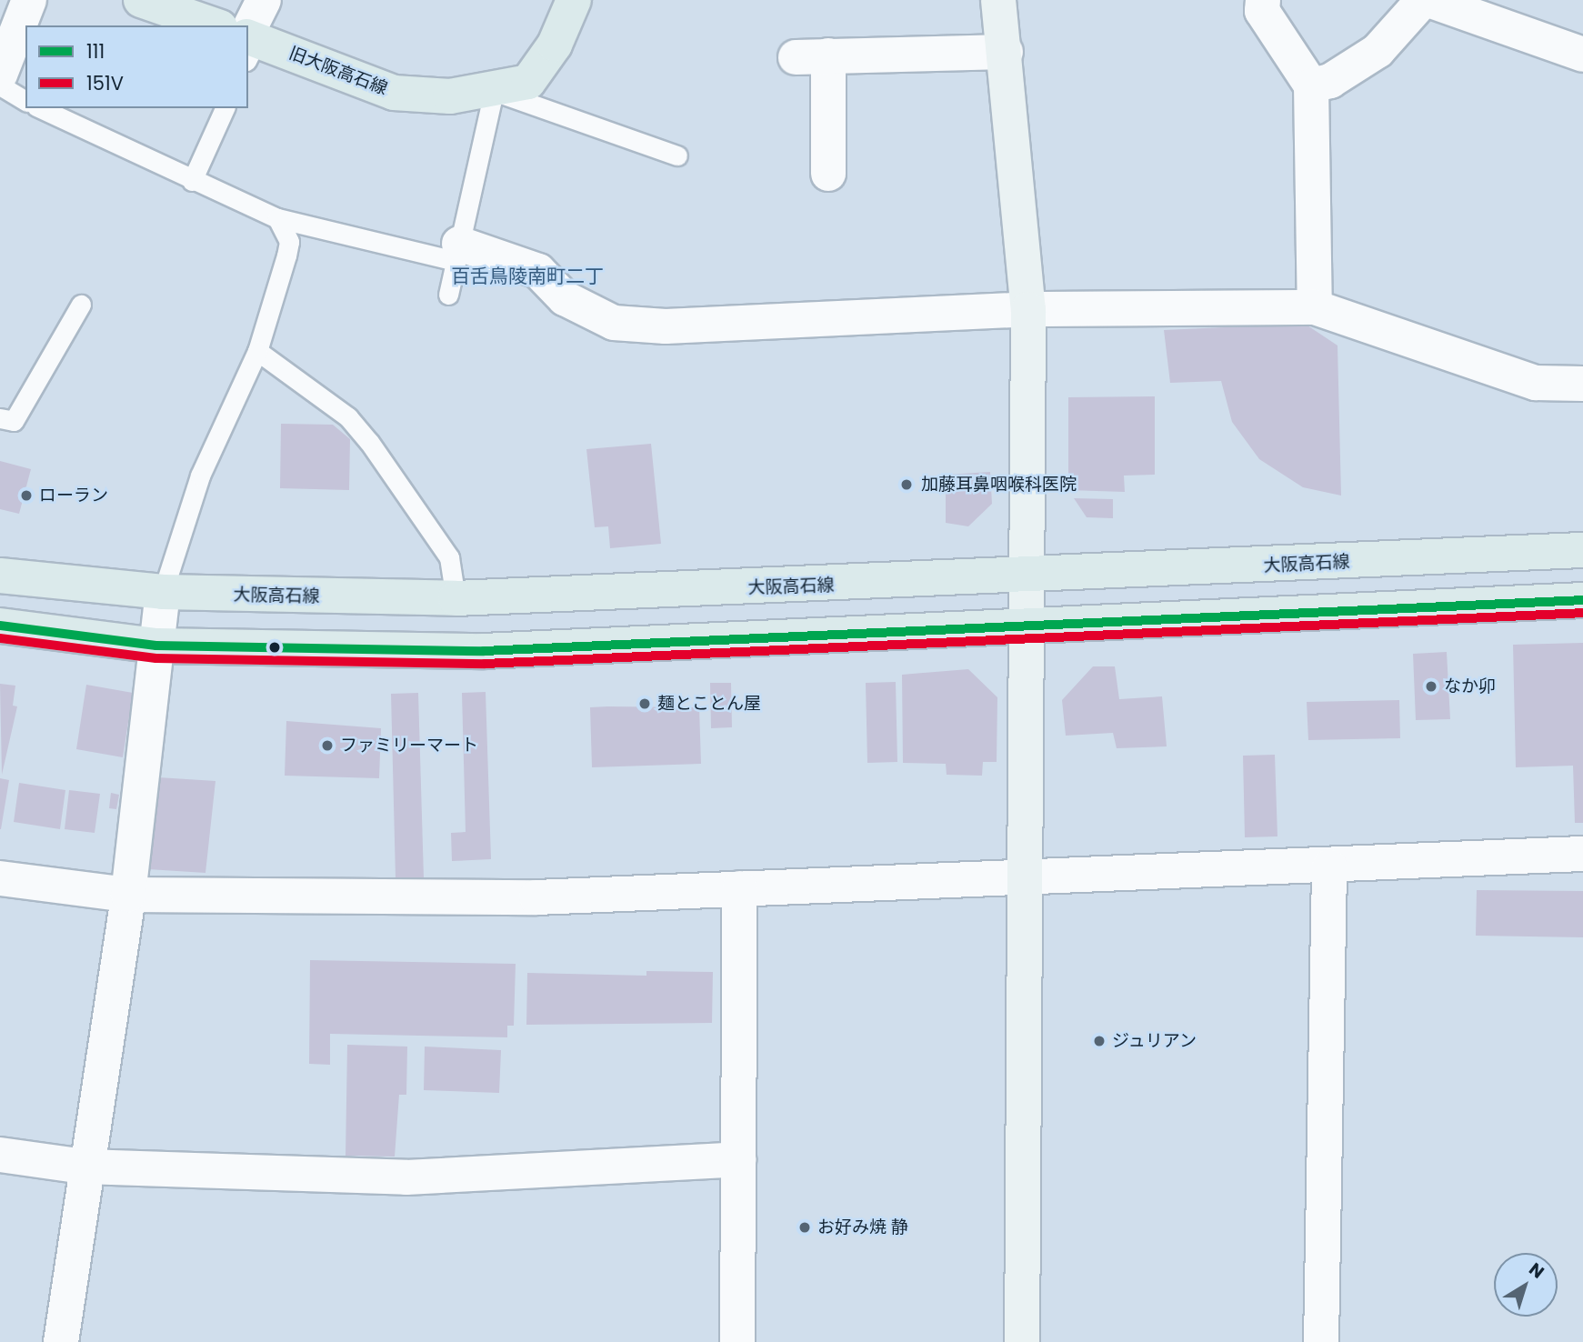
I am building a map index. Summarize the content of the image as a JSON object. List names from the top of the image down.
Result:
{
  "streets": {
    "main road": ["旧大阪高石線", "大阪高石線"]
  },
  "districts": ["百舌鳥陵南町二丁"],
  "places": [
    "加藤耳鼻咽喉科医院",
    "ローラン",
    "なか卯",
    "麺とことん屋",
    "ファミリーマート",
    "ジュリアン",
    "お好み焼 静"
  ],
  "lines": ["transit line 111", "transit line 151V"],
  "legend": ["111", "151V"],
  "north": "top right"
}
